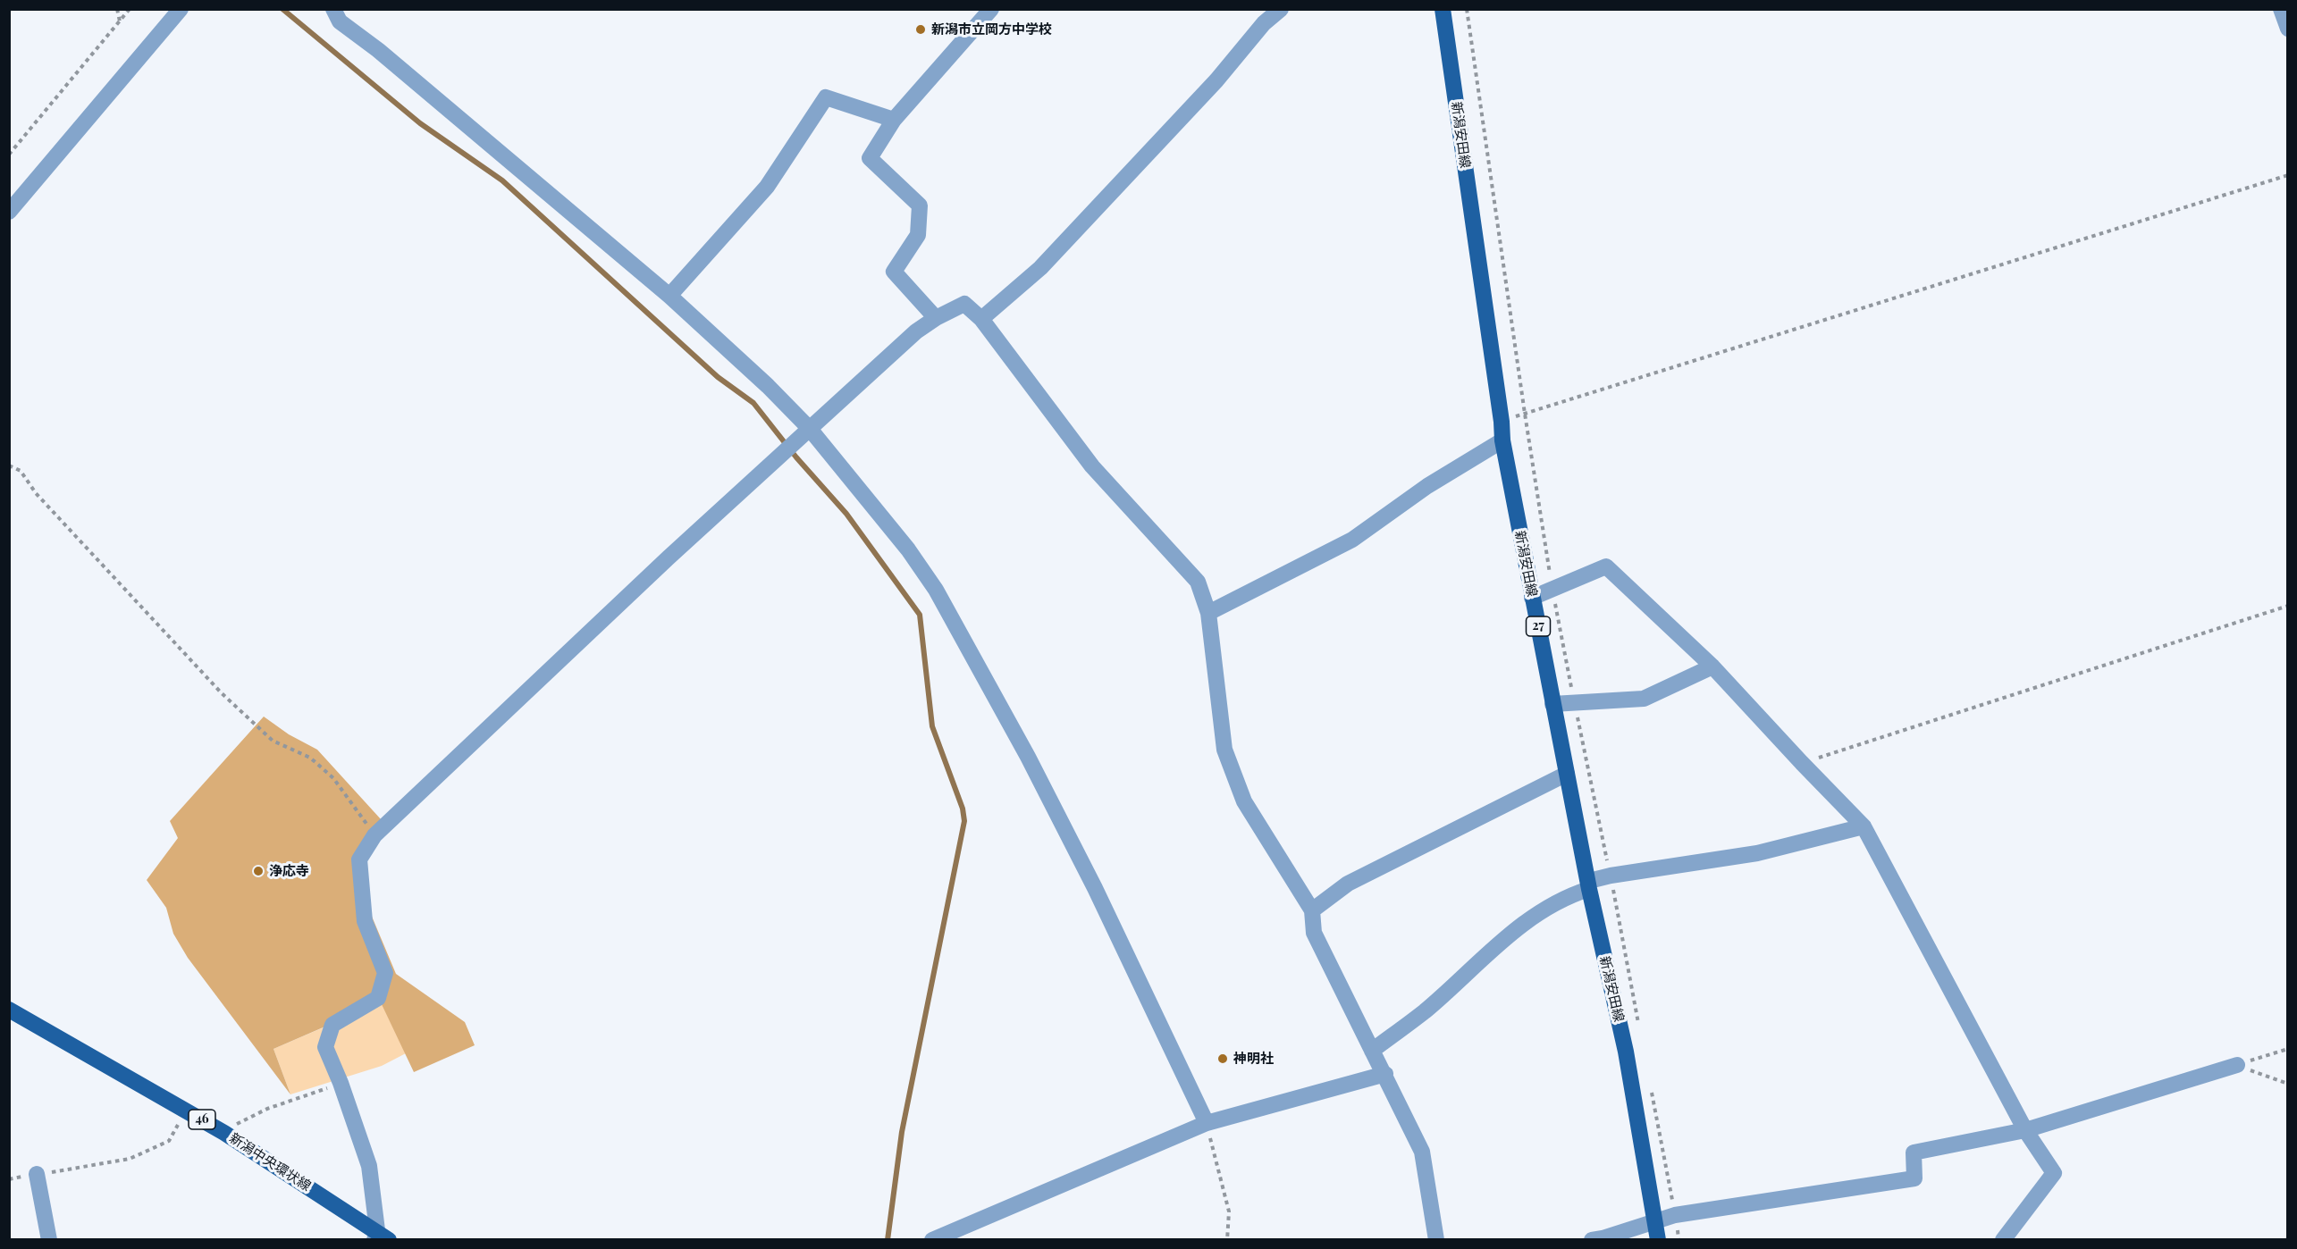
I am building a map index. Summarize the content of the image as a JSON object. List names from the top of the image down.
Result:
{
  "streets": {
    "main road": [
      "新潟安田線",
      "27",
      "46",
      "新潟中央環状線"
    ]
  },
  "places": ["新潟市立岡方中学校", "浄応寺", "神明社"]
}
